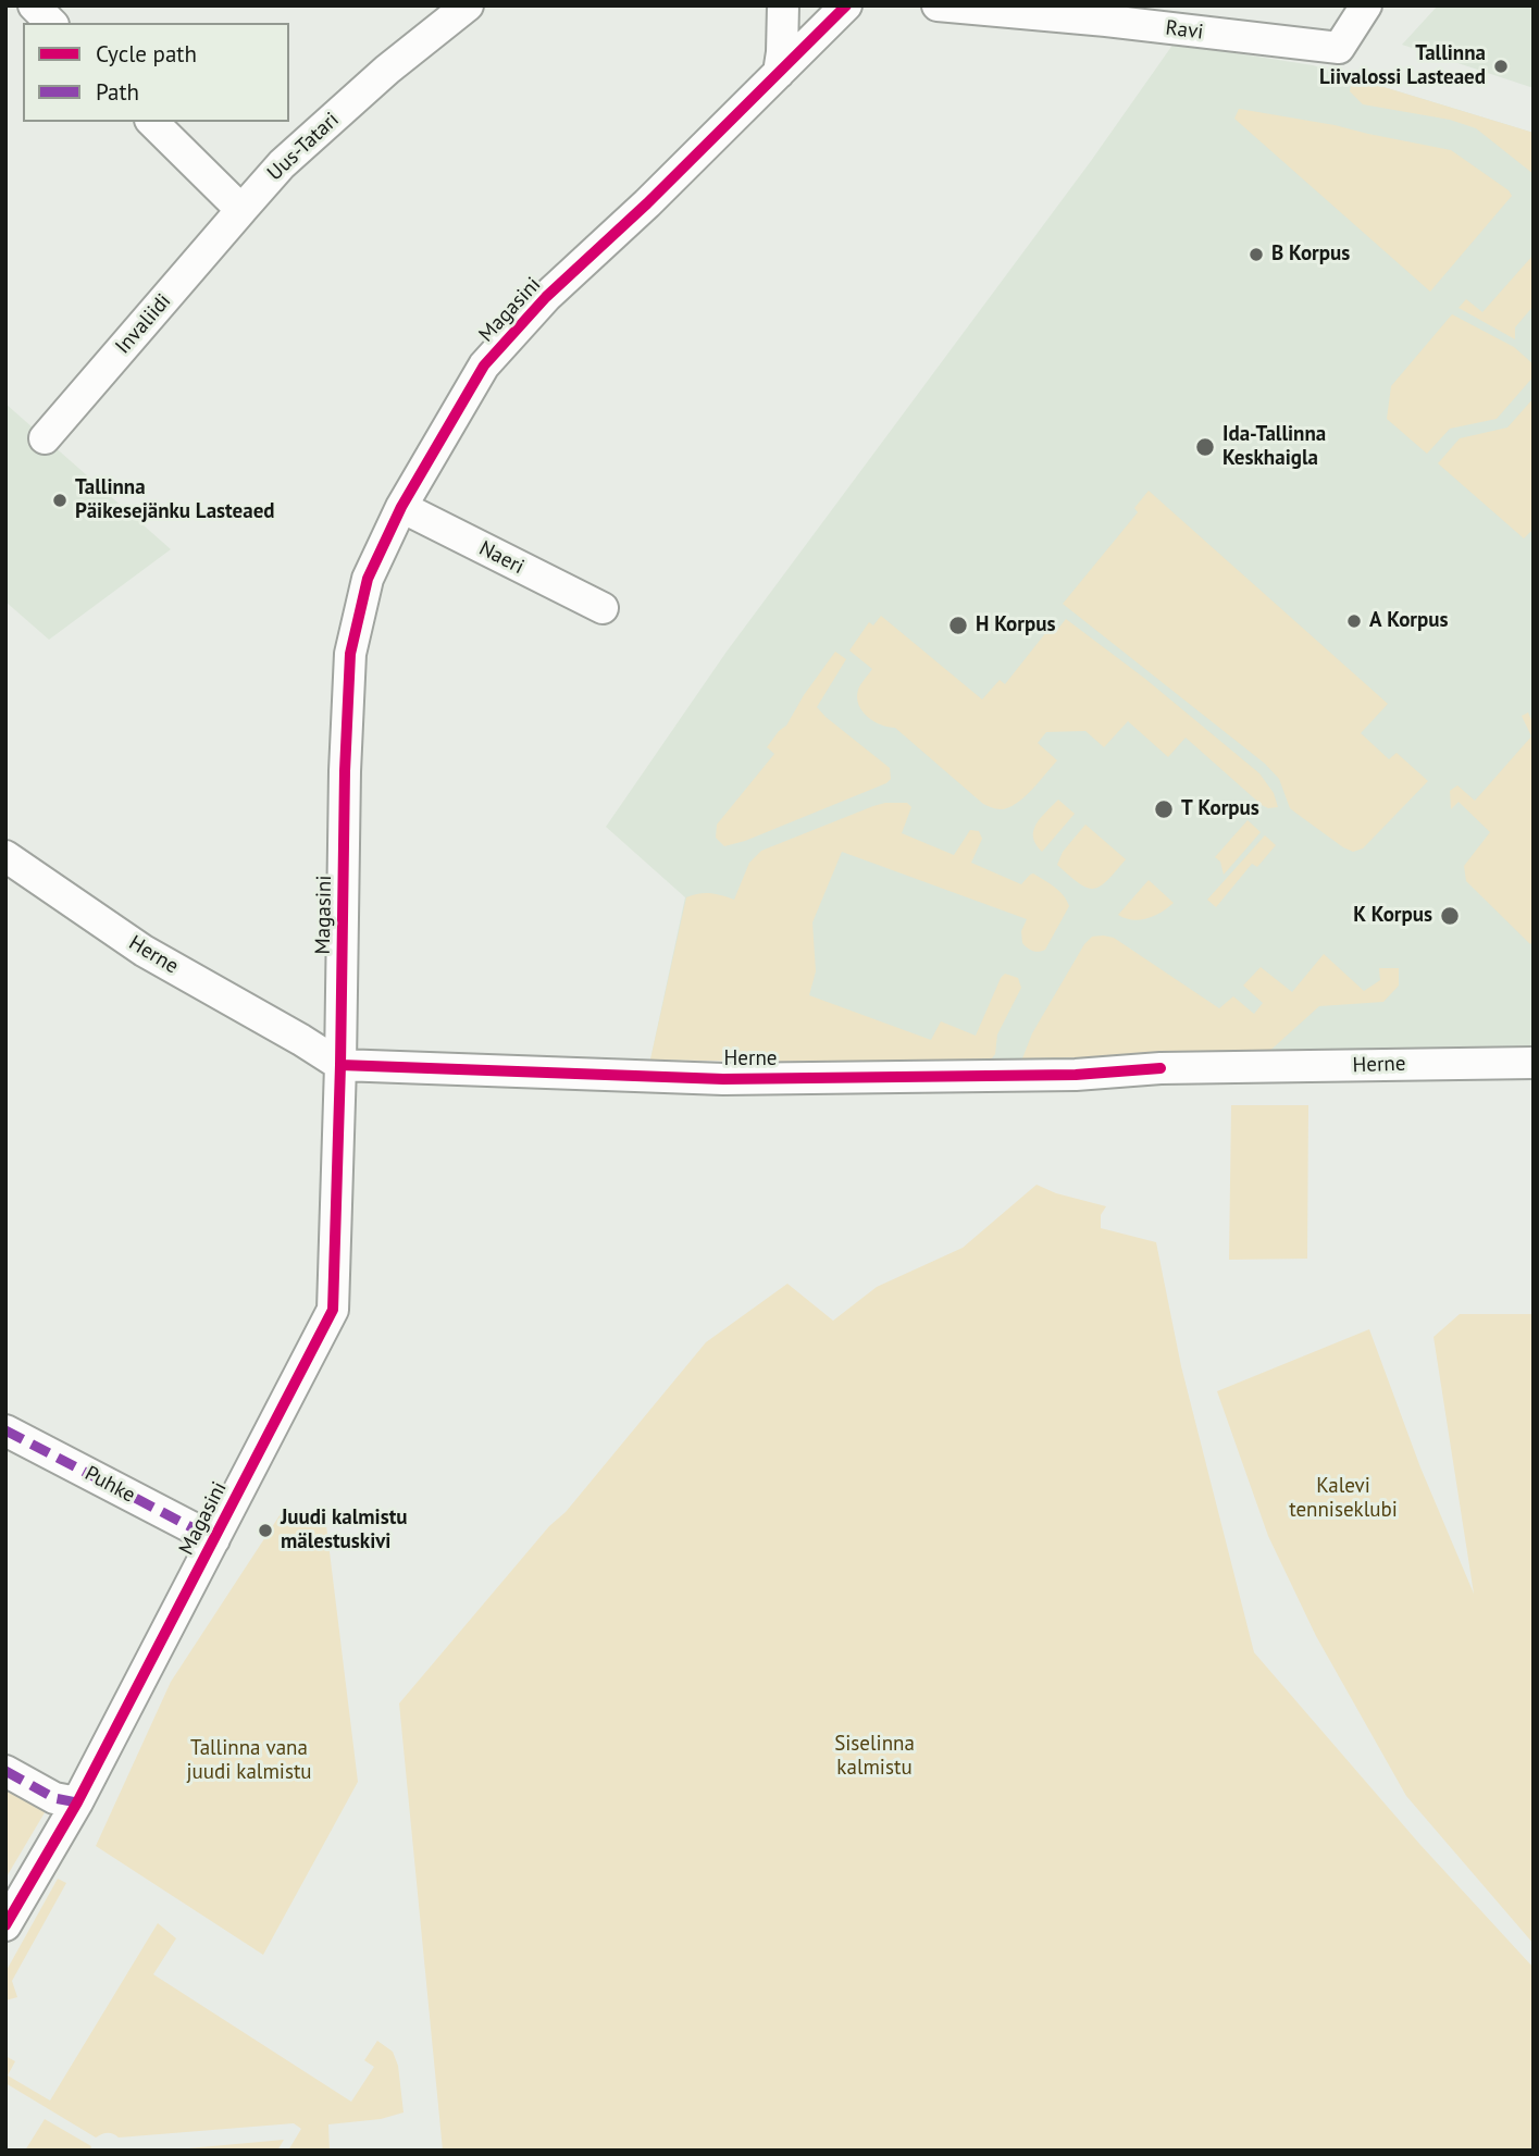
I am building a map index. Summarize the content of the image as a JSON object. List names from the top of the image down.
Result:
{
  "streets": {
    "street": [
      "Ravi",
      "Uus-Tatari",
      "Magasini",
      "Invaliidi",
      "Naeri",
      "Herne",
      "Puhke"
    ]
  },
  "crossings": [
    ["Uus-Tatari", "Invaliidi"],
    ["Magasini", "Naeri"],
    ["Magasini", "Herne"],
    ["Magasini", "Puhke"]
  ],
  "parks": ["Kalevi tenniseklubi", "Siselinna kalmistu", "Tallinna vana juudi kalmistu"],
  "places": [
    "Tallinna Liivalossi Lasteaed",
    "B Korpus",
    "Ida-Tallinna Keskhaigla",
    "Tallinna Päikesejänku Lasteaed",
    "A Korpus",
    "H Korpus",
    "T Korpus",
    "K Korpus",
    "Juudi kalmistu mälestuskivi"
  ],
  "legend": ["Cycle path", "Path"]
}
